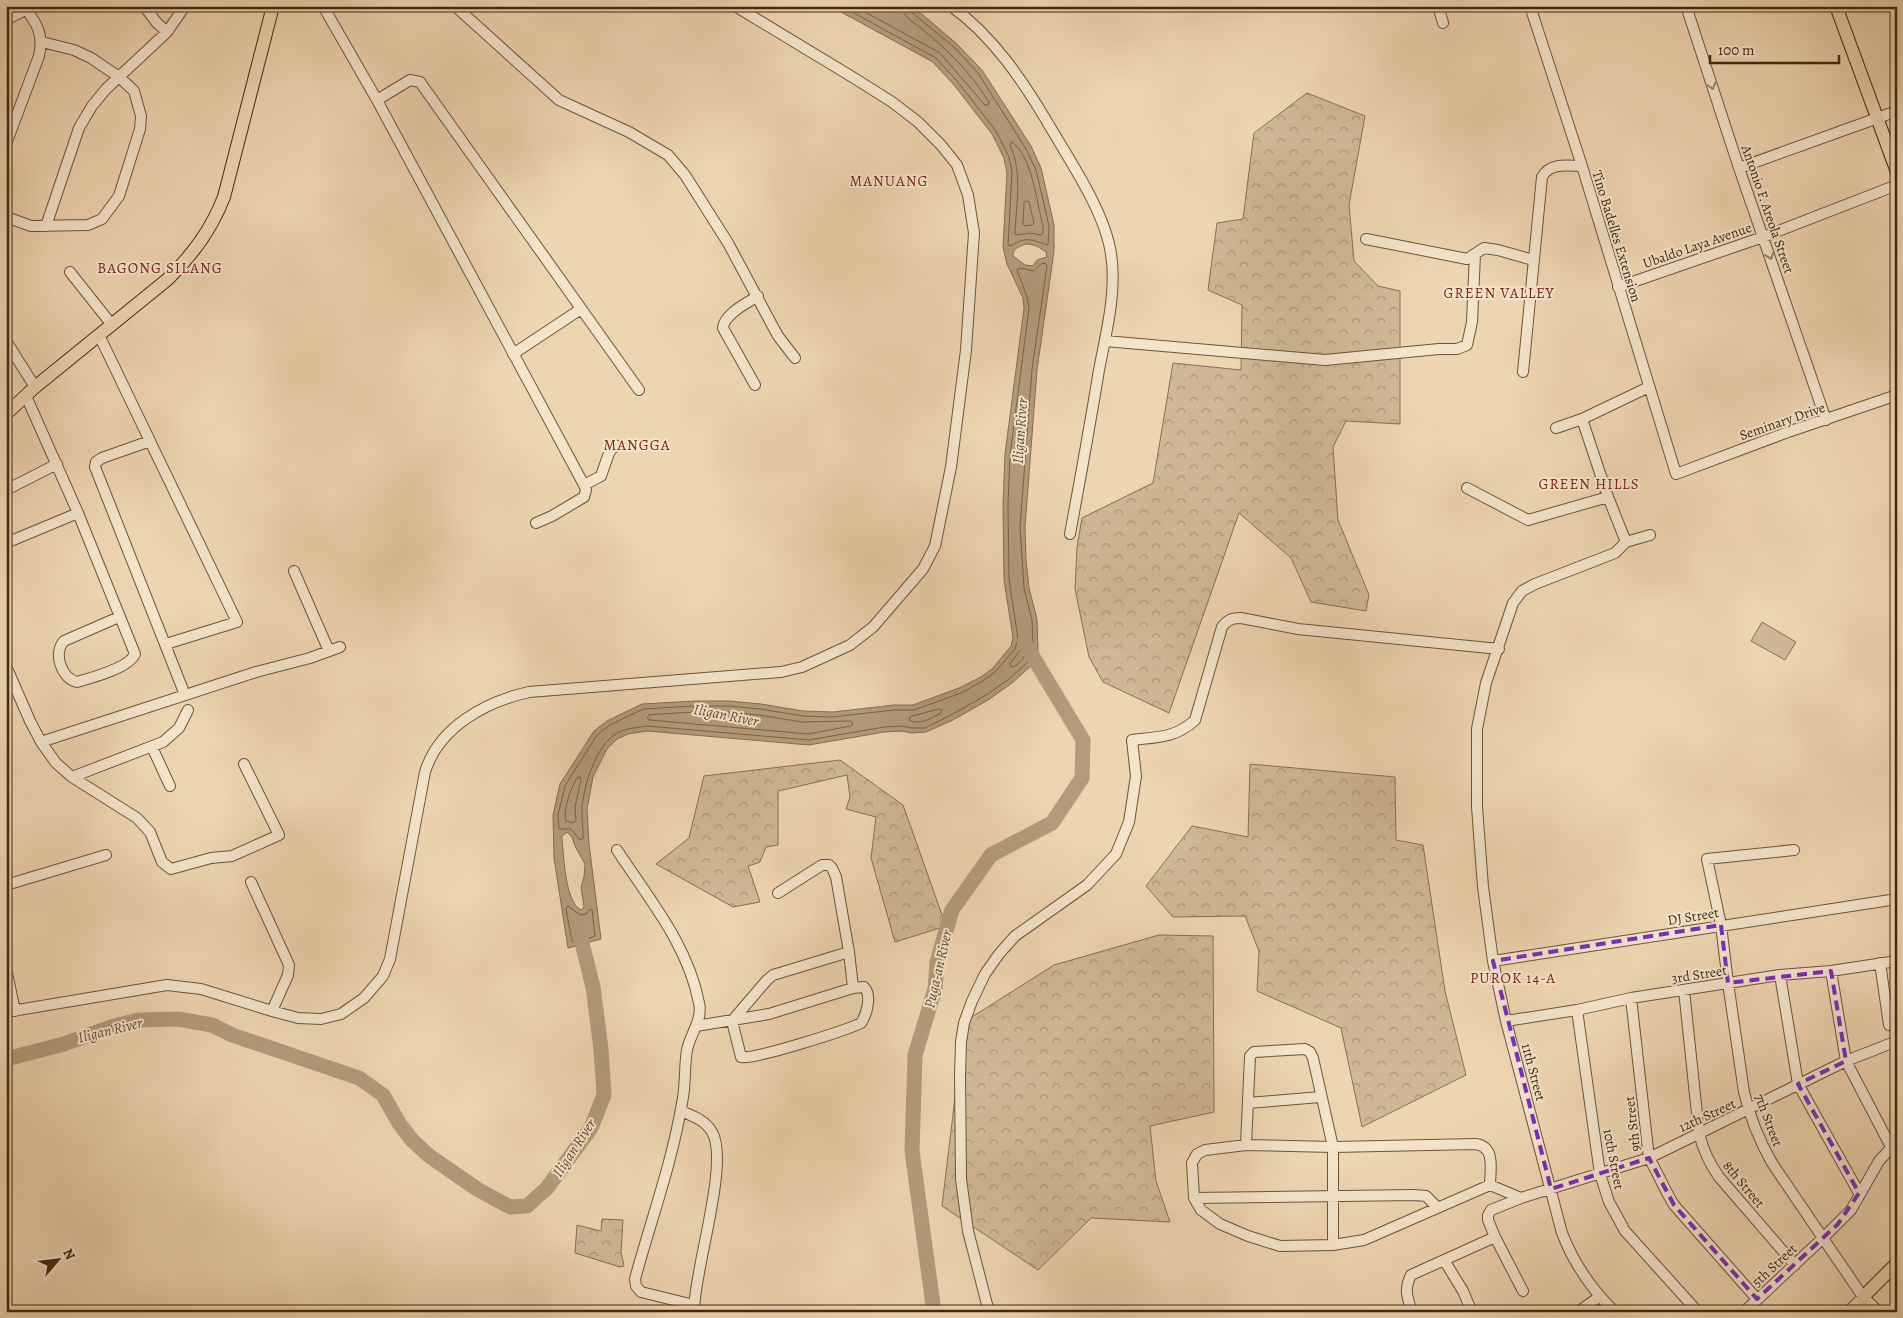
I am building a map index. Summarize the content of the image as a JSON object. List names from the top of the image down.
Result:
{
  "streets": {
    "street": [
      "Antonio F. Areola Street",
      "Tino Badelles Extension",
      "Ubaldo Laya Avenue",
      "Seminary Drive",
      "DJ Street",
      "3rd Street",
      "11th Street",
      "12th Street",
      "7th Street",
      "9th Street",
      "10th Street",
      "8th Street",
      "5th Street"
    ]
  },
  "crossings": [
    ["Antonio F. Areola Street", "Ubaldo Laya Avenue"],
    ["Antonio F. Areola Street", "Seminary Drive"],
    ["Tino Badelles Extension", "Ubaldo Laya Avenue"],
    ["Tino Badelles Extension", "Seminary Drive"],
    ["DJ Street", "11th Street"],
    ["DJ Street", "7th Street"],
    ["3rd Street", "11th Street"],
    ["3rd Street", "7th Street"],
    ["3rd Street", "9th Street"],
    ["3rd Street", "10th Street"],
    ["3rd Street", "8th Street"],
    ["11th Street", "12th Street"],
    ["12th Street", "7th Street"],
    ["12th Street", "9th Street"],
    ["12th Street", "10th Street"],
    ["12th Street", "8th Street"],
    ["7th Street", "5th Street"],
    ["9th Street", "5th Street"],
    ["8th Street", "5th Street"]
  ],
  "one_way": ["Antonio F. Areola Street"],
  "districts": [
    "MANUANG",
    "BAGONG SILANG",
    "GREEN VALLEY",
    "MANGGA",
    "GREEN HILLS",
    "PUROK 14-A"
  ],
  "water": ["Iligan River", "Puga-an River"],
  "scale_bar": "100 m",
  "north": "top right"
}
